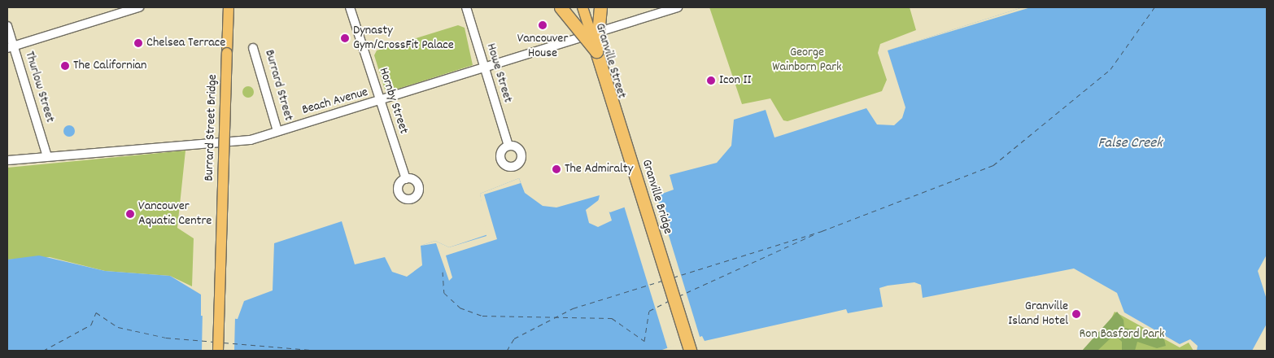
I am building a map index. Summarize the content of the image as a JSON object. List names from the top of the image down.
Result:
{
  "streets": {
    "highway": ["Granville Bridge"],
    "main road": ["Burrard Street Bridge"],
    "street": [
      "Granville Street",
      "Howe Street",
      "Burrard Street",
      "Thurlow Street",
      "Hornby Street",
      "Beach Avenue"
    ]
  },
  "crossings": [
    ["Granville Street", "Beach Avenue"],
    ["Granville Street", "Granville Bridge"],
    ["Howe Street", "Beach Avenue"],
    ["Burrard Street", "Beach Avenue"],
    ["Thurlow Street", "Beach Avenue"],
    ["Hornby Street", "Beach Avenue"]
  ],
  "water": ["False Creek"],
  "parks": ["George Wainborn Park", "Ron Basford Park"],
  "places": [
    "Vancouver House",
    "Dynasty Gym/CrossFit Palace",
    "Chelsea Terrace",
    "The Californian",
    "Icon II",
    "The Admiralty",
    "Vancouver Aquatic Centre",
    "Granville Island Hotel"
  ]
}
